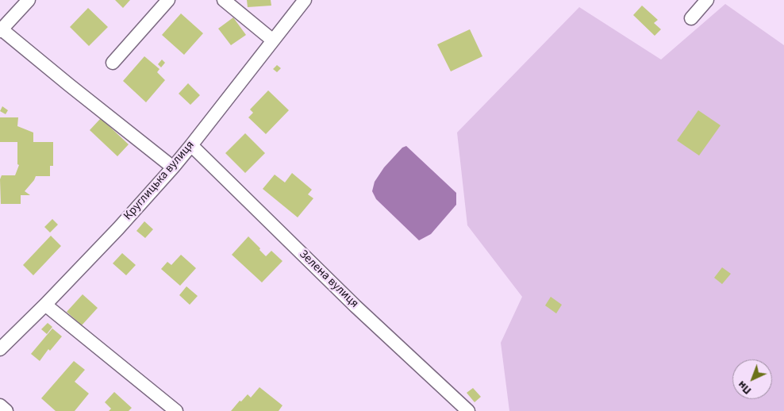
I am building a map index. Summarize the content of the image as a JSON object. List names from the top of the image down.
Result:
{
  "streets": {
    "street": ["Круглицька вулиця", "Зелена вулиця"]
  },
  "crossings": [
    ["Круглицька вулиця", "Зелена вулиця"]
  ],
  "north": "bottom left"
}
